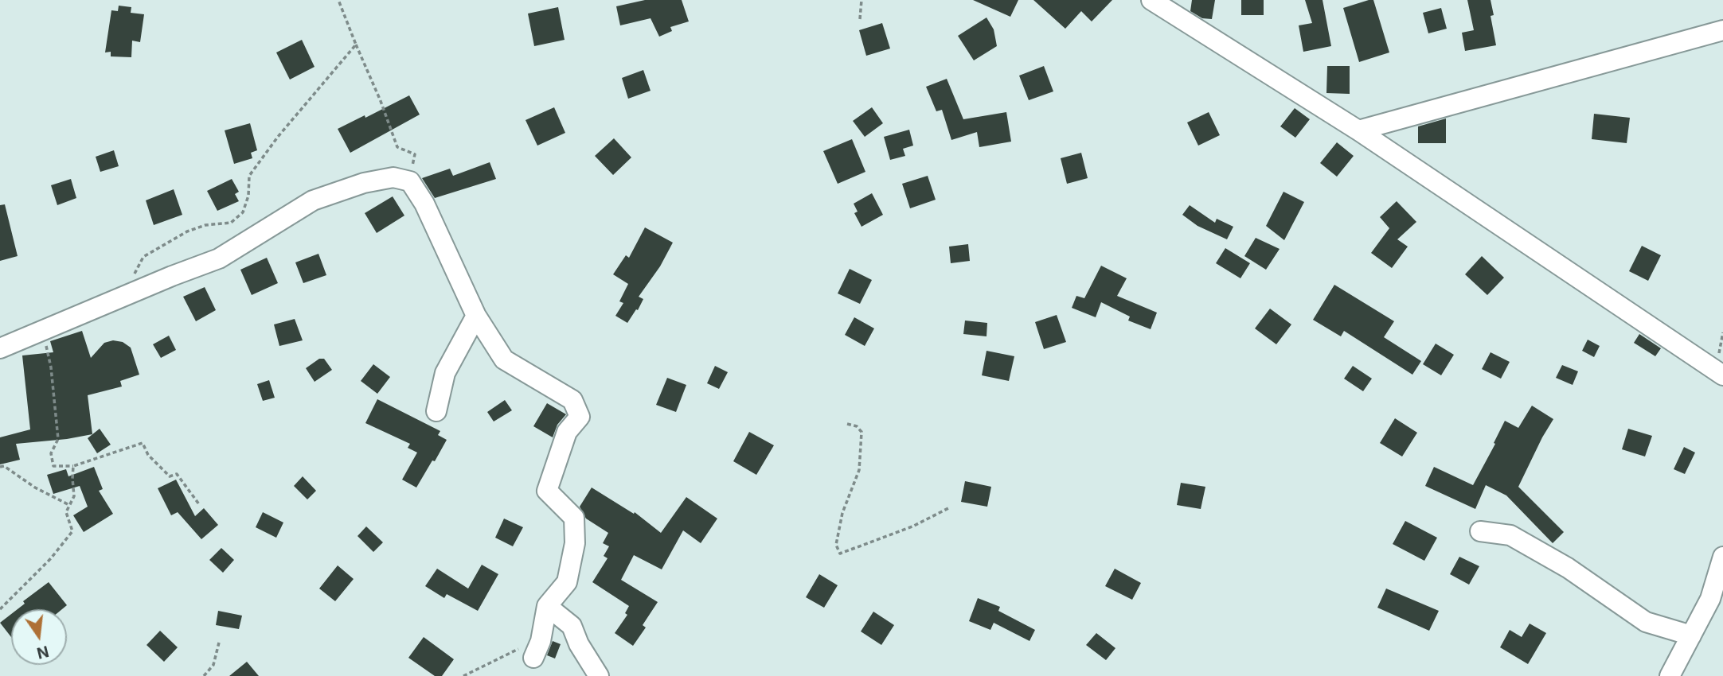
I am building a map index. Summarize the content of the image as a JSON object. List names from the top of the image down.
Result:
{
  "north": "bottom"
}
